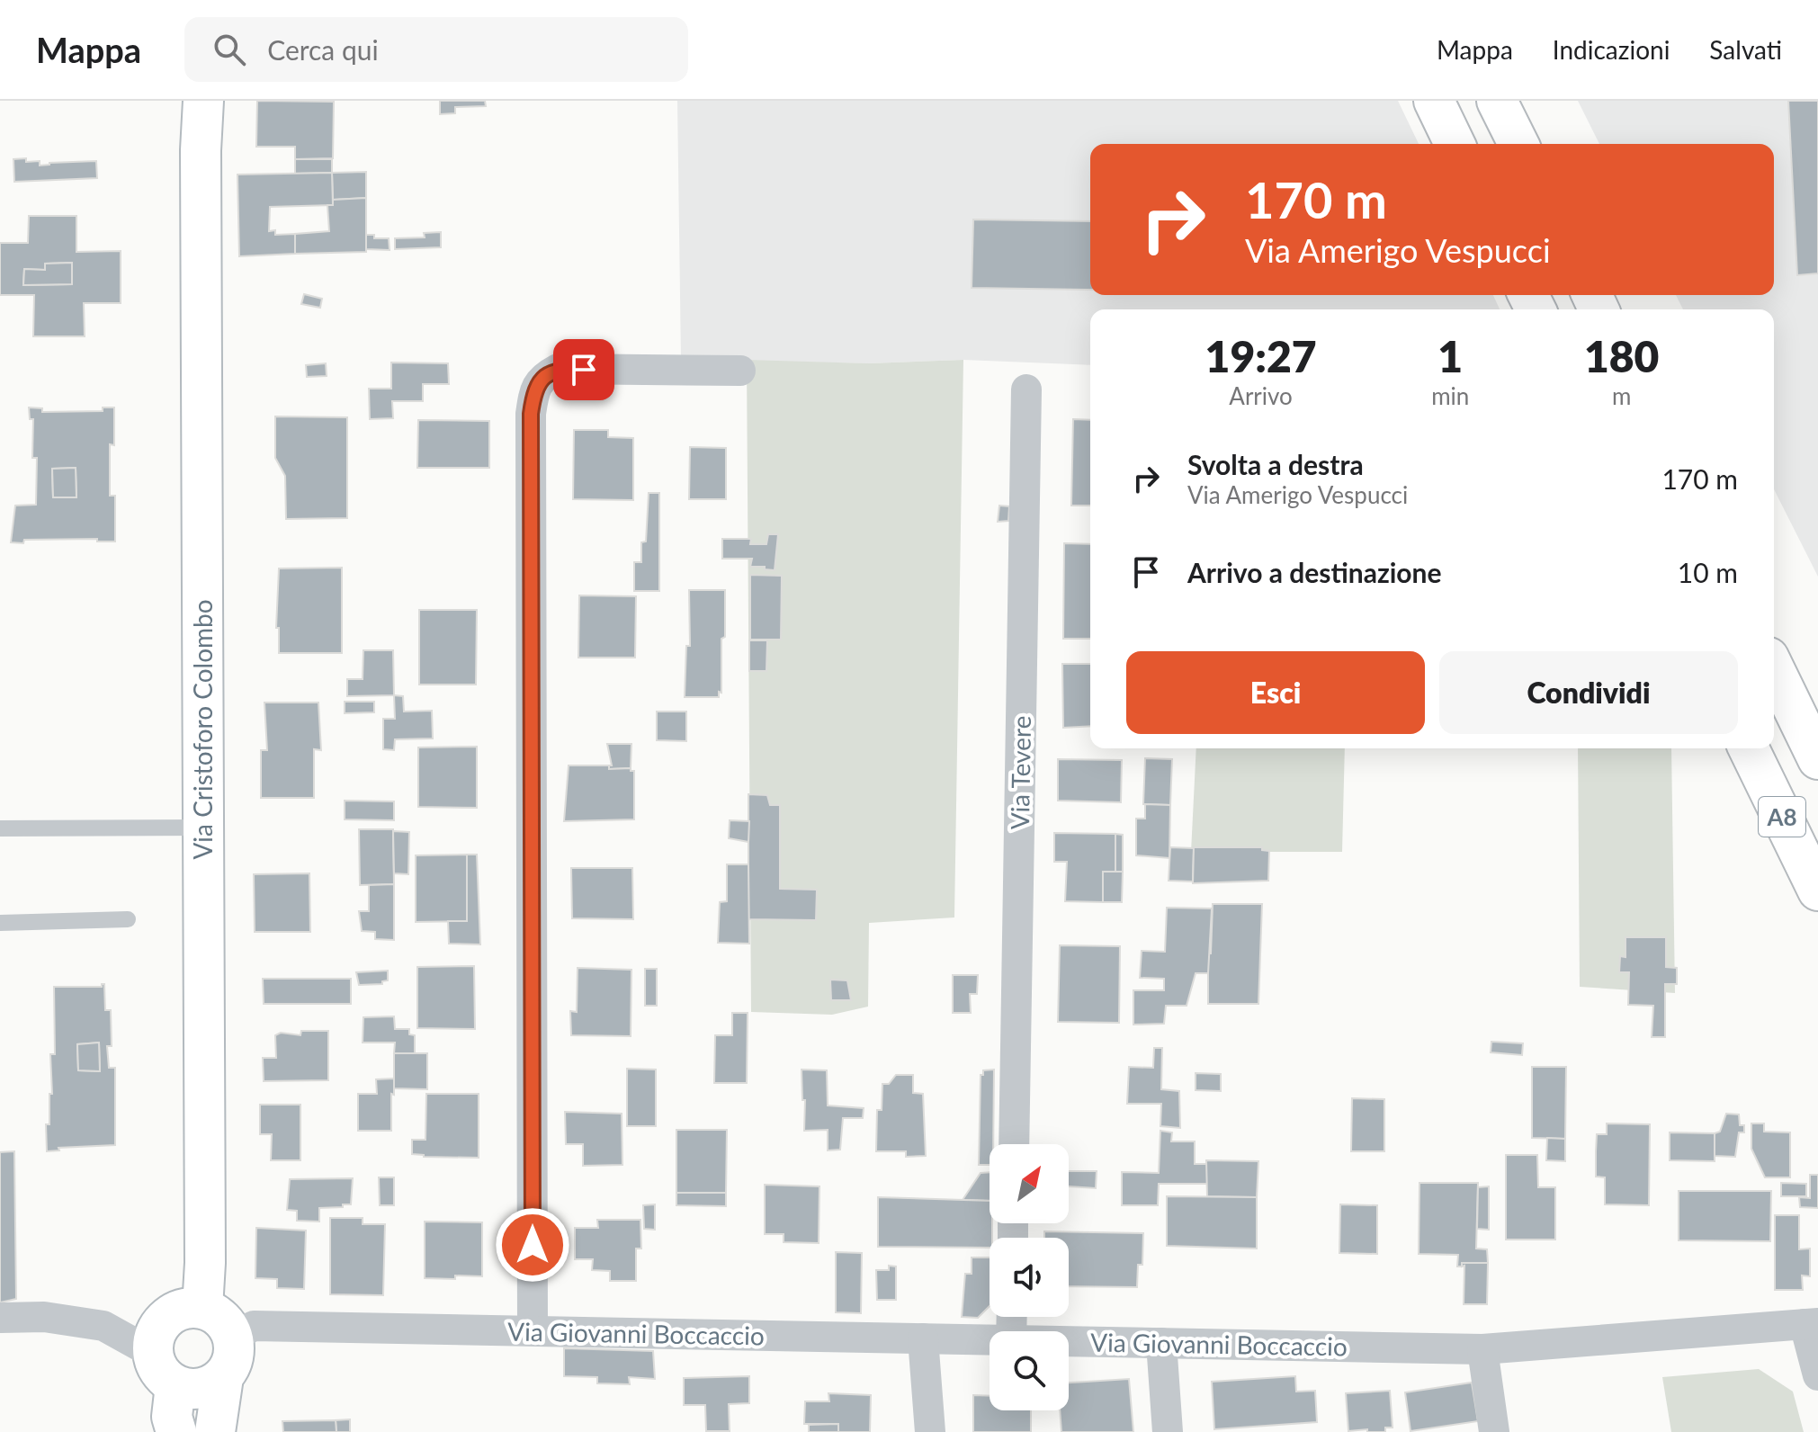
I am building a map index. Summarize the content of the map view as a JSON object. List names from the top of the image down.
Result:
{
  "streets": {
    "main road": ["Via Cristoforo Colombo", "A8"],
    "street": ["Via Tevere", "Via Giovanni Boccaccio"]
  },
  "crossings": [
    ["Via Cristoforo Colombo", "Via Giovanni Boccaccio"]
  ],
  "north": "top right",
  "page": {
    "header": "Mappa",
    "search": "Cerca qui",
    "nav": ["Mappa", "Indicazioni", "Salvati"],
    "turn": ["170 m", "Via Amerigo Vespucci"],
    "eta": [
      "19:27",
      "Arrivo",
      "1",
      "min",
      "180",
      "m"
    ],
    "list": [
      {
        "name": "Svolta a destra",
        "note": "Via Amerigo Vespucci",
        "value": "170 m"
      },
      {
        "name": "Arrivo a destinazione",
        "value": "10 m"
      }
    ],
    "buttons": ["Esci", "Condividi"]
  }
}
